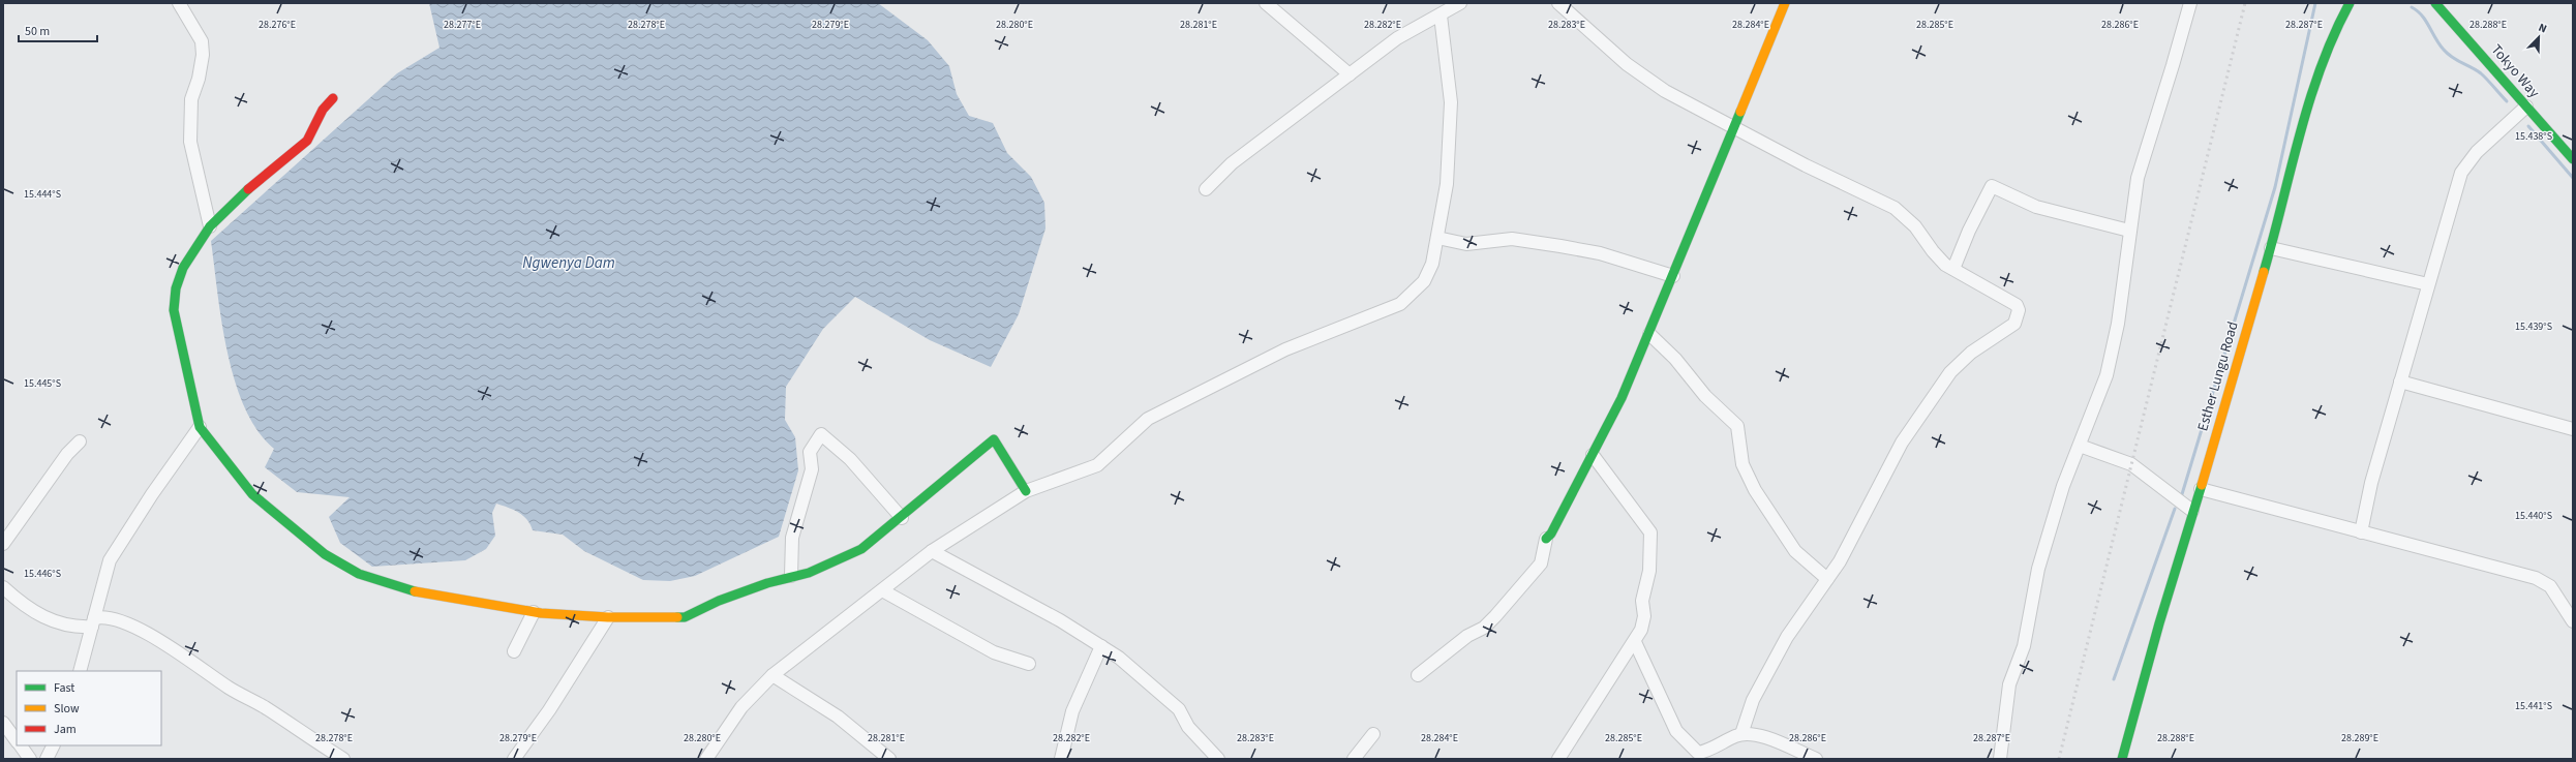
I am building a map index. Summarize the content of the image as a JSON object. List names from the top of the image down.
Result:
{
  "streets": {
    "street": ["Tokyo Way", "Esther Lungu Road"]
  },
  "water": ["Ngwenya Dam"],
  "legend": ["Fast", "Slow", "Jam"],
  "scale_bar": "50 m",
  "north": "top right",
  "coordinates": [
    "28.276°E",
    "28.277°E",
    "28.278°E",
    "28.279°E",
    "28.280°E",
    "28.281°E",
    "28.282°E",
    "28.283°E",
    "28.284°E",
    "28.285°E",
    "28.286°E",
    "28.287°E",
    "28.288°E",
    "15.438°S",
    "15.444°S",
    "15.439°S",
    "15.445°S",
    "15.440°S",
    "15.446°S",
    "15.441°S",
    "28.289°E"
  ]
}
